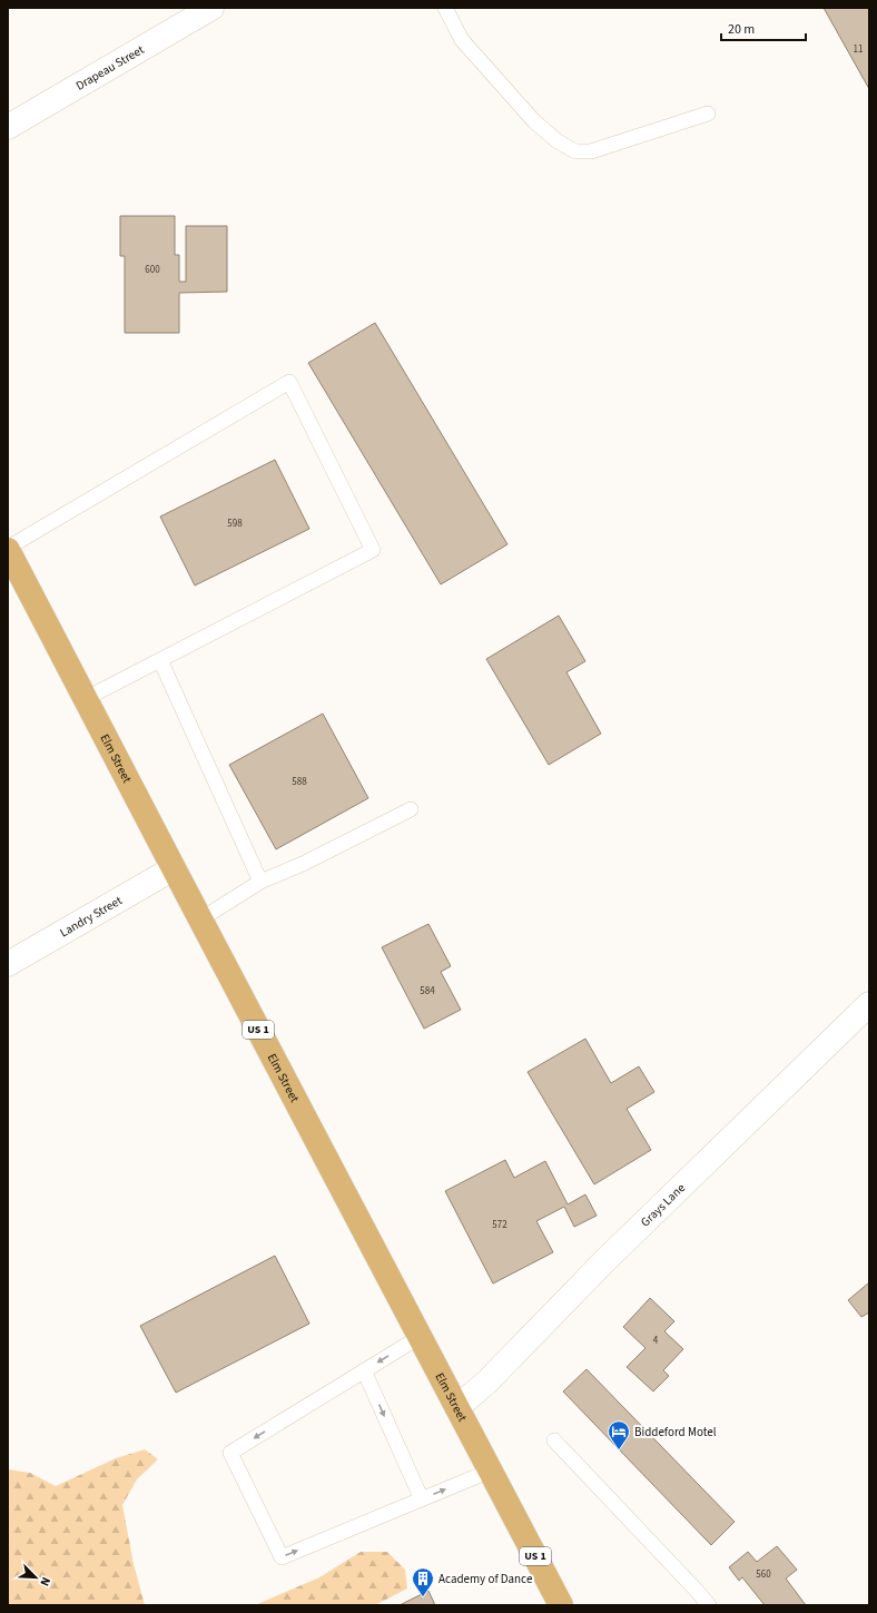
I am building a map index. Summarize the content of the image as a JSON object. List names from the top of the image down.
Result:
{
  "streets": {
    "main road": ["Elm Street", "US 1"],
    "street": ["Drapeau Street", "Landry Street", "Grays Lane"]
  },
  "crossings": [
    ["Elm Street", "Landry Street"],
    ["Elm Street", "Grays Lane"]
  ],
  "places": {
    "hotel": ["Biddeford Motel"],
    "building": ["Academy of Dance"]
  },
  "house_numbers": [
    "11",
    "600",
    "598",
    "588",
    "584",
    "572",
    "4",
    "560"
  ],
  "scale_bar": "20 m",
  "north": "bottom right"
}
